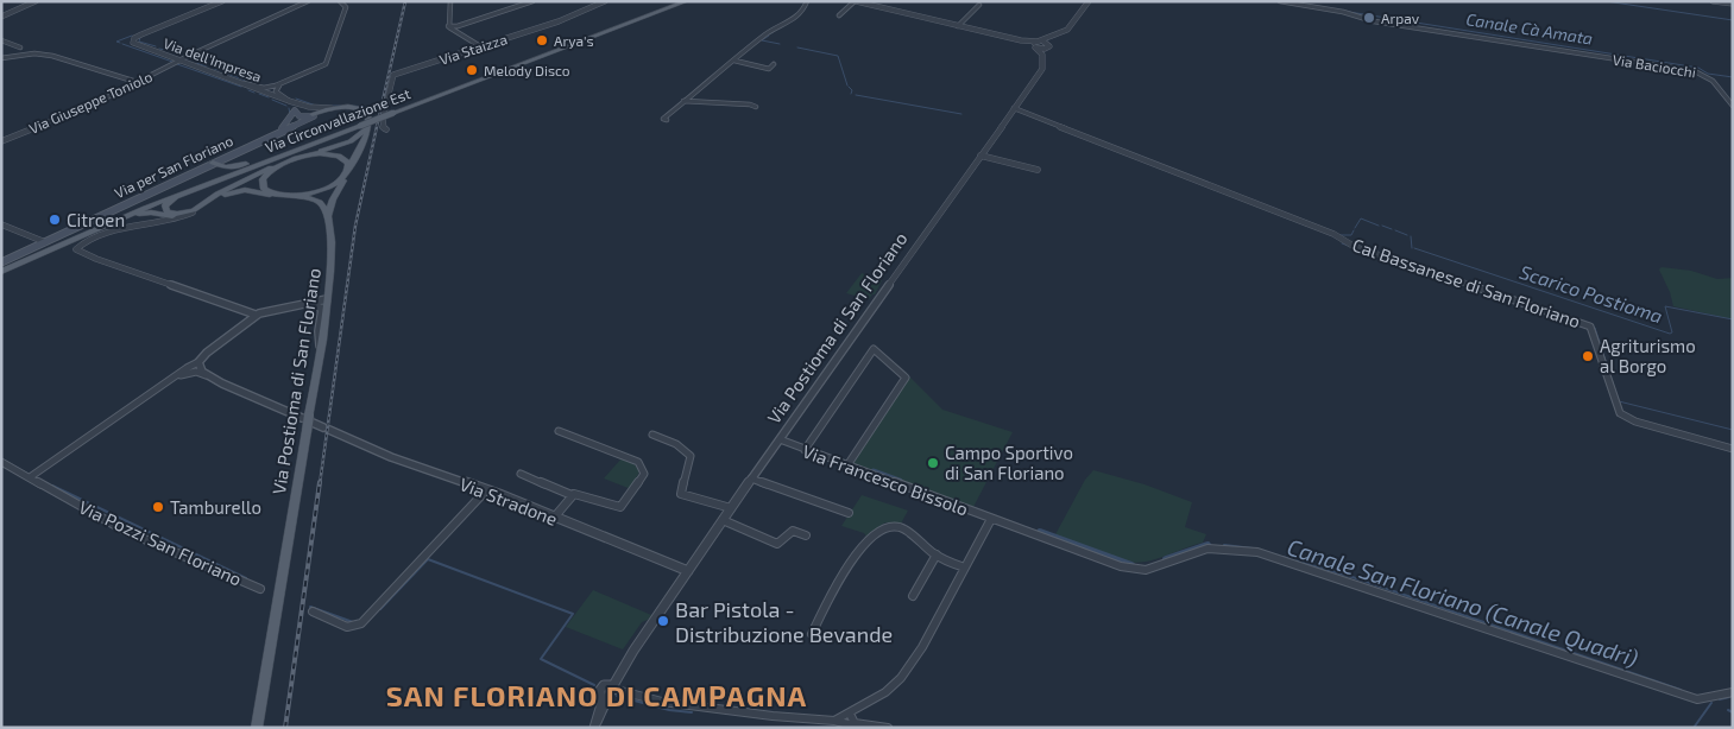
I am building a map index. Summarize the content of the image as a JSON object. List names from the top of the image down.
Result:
{
  "streets": {
    "main road": ["Via Circonvallazione Est", "Via per San Floriano", "Via Postioma di San Floriano"],
    "street": [
      "Via Staizza",
      "Via dell'Impresa",
      "Via Baciocchi",
      "Via Giuseppe Toniolo",
      "Cal Bassanese di San Floriano",
      "Via Francesco Bissolo",
      "Via Stradone",
      "Via Pozzi San Floriano"
    ]
  },
  "crossings": [
    ["Via dell'Impresa", "Via Giuseppe Toniolo"],
    ["Cal Bassanese di San Floriano", "Via Postioma di San Floriano"],
    ["Via Postioma di San Floriano", "Via Francesco Bissolo"],
    ["Via Postioma di San Floriano", "Via Stradone"]
  ],
  "districts": ["SAN FLORIANO DI CAMPAGNA"],
  "water": ["Canale Cà Amata", "Scarico Postioma", "Canale San Floriano (Canale Quadri)"],
  "places": [
    "Arpav",
    "Arya's",
    "Melody Disco",
    "Citroen",
    "Agriturismo al Borgo",
    "Campo Sportivo di San Floriano",
    "Tamburello",
    "Bar Pistola - Distribuzione Bevande"
  ]
}
